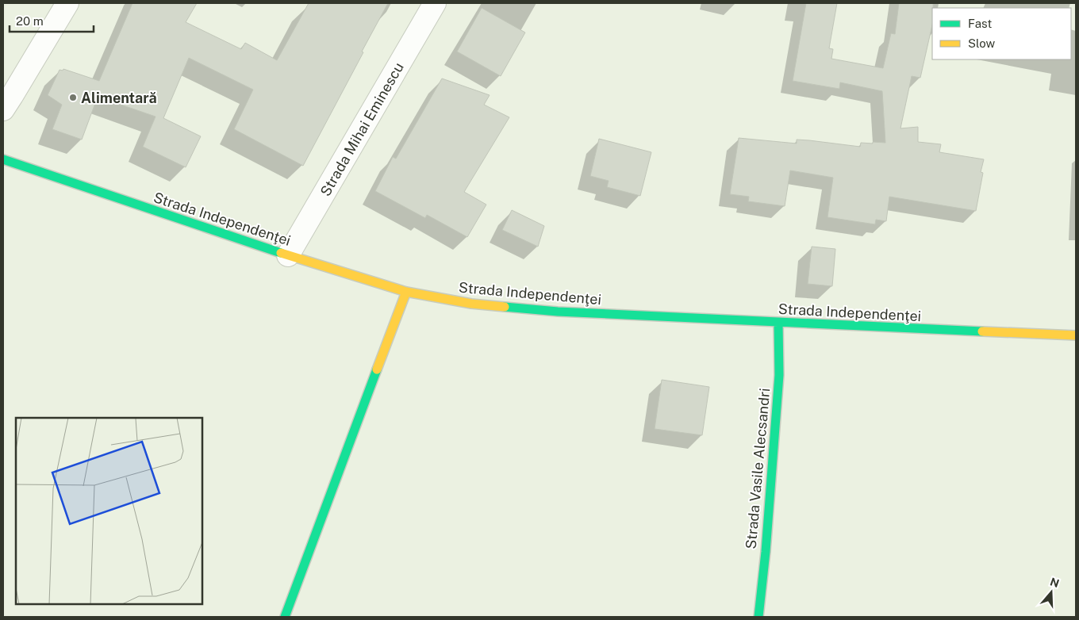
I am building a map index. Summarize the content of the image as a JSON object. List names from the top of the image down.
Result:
{
  "streets": {
    "street": ["Strada Mihai Eminescu", "Strada Independenţei", "Strada Vasile Alecsandri"]
  },
  "crossings": [
    ["Strada Mihai Eminescu", "Strada Independenţei"],
    ["Strada Independenţei", "Strada Vasile Alecsandri"]
  ],
  "places": ["Alimentară"],
  "legend": ["Fast", "Slow"],
  "scale_bar": "20 m",
  "north": "top"
}
